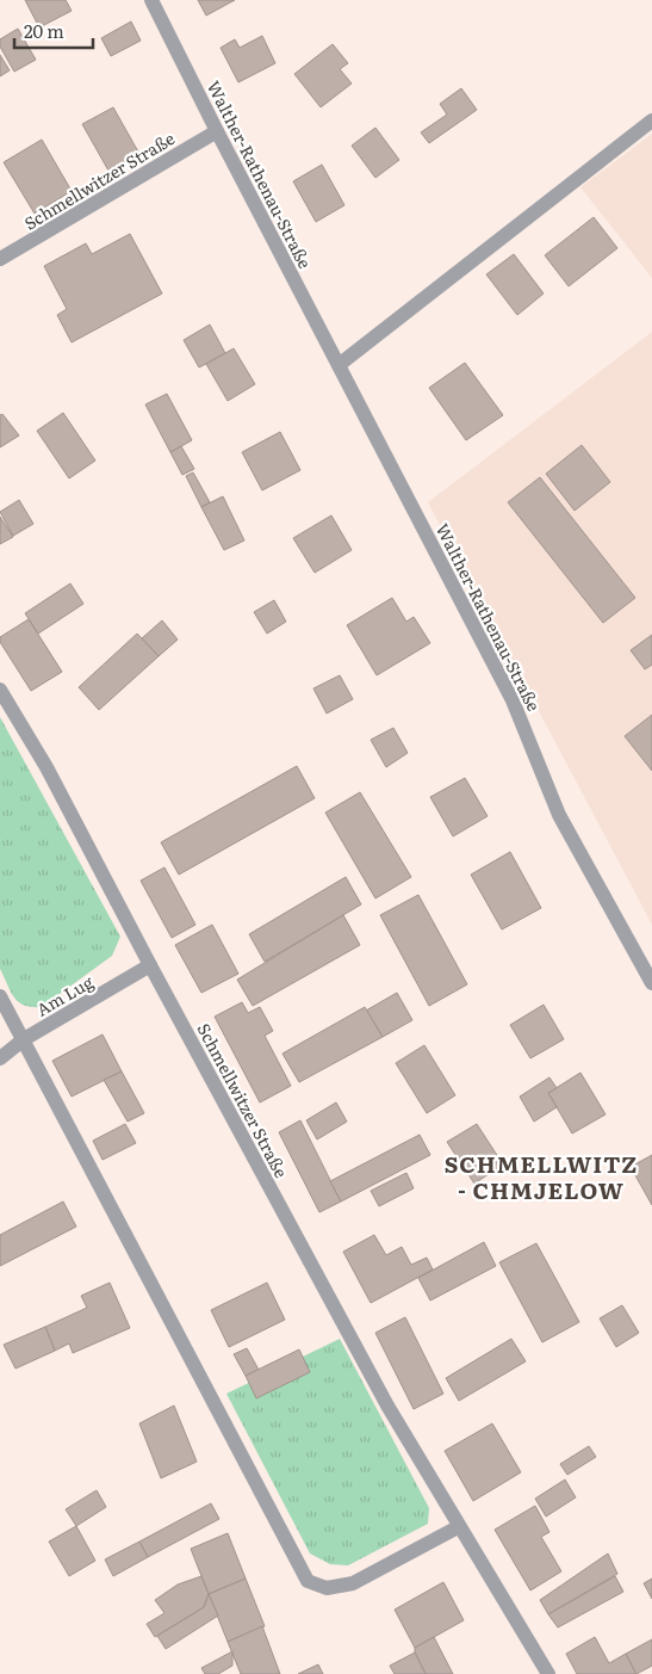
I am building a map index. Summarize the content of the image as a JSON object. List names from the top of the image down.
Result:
{
  "streets": {
    "street": ["Walther-Rathenau-Straße", "Schmellwitzer Straße", "Am Lug"]
  },
  "crossings": [
    ["Walther-Rathenau-Straße", "Schmellwitzer Straße"],
    ["Schmellwitzer Straße", "Am Lug"]
  ],
  "districts": ["SCHMELLWITZ - CHMJELOW"],
  "scale_bar": "20 m"
}
